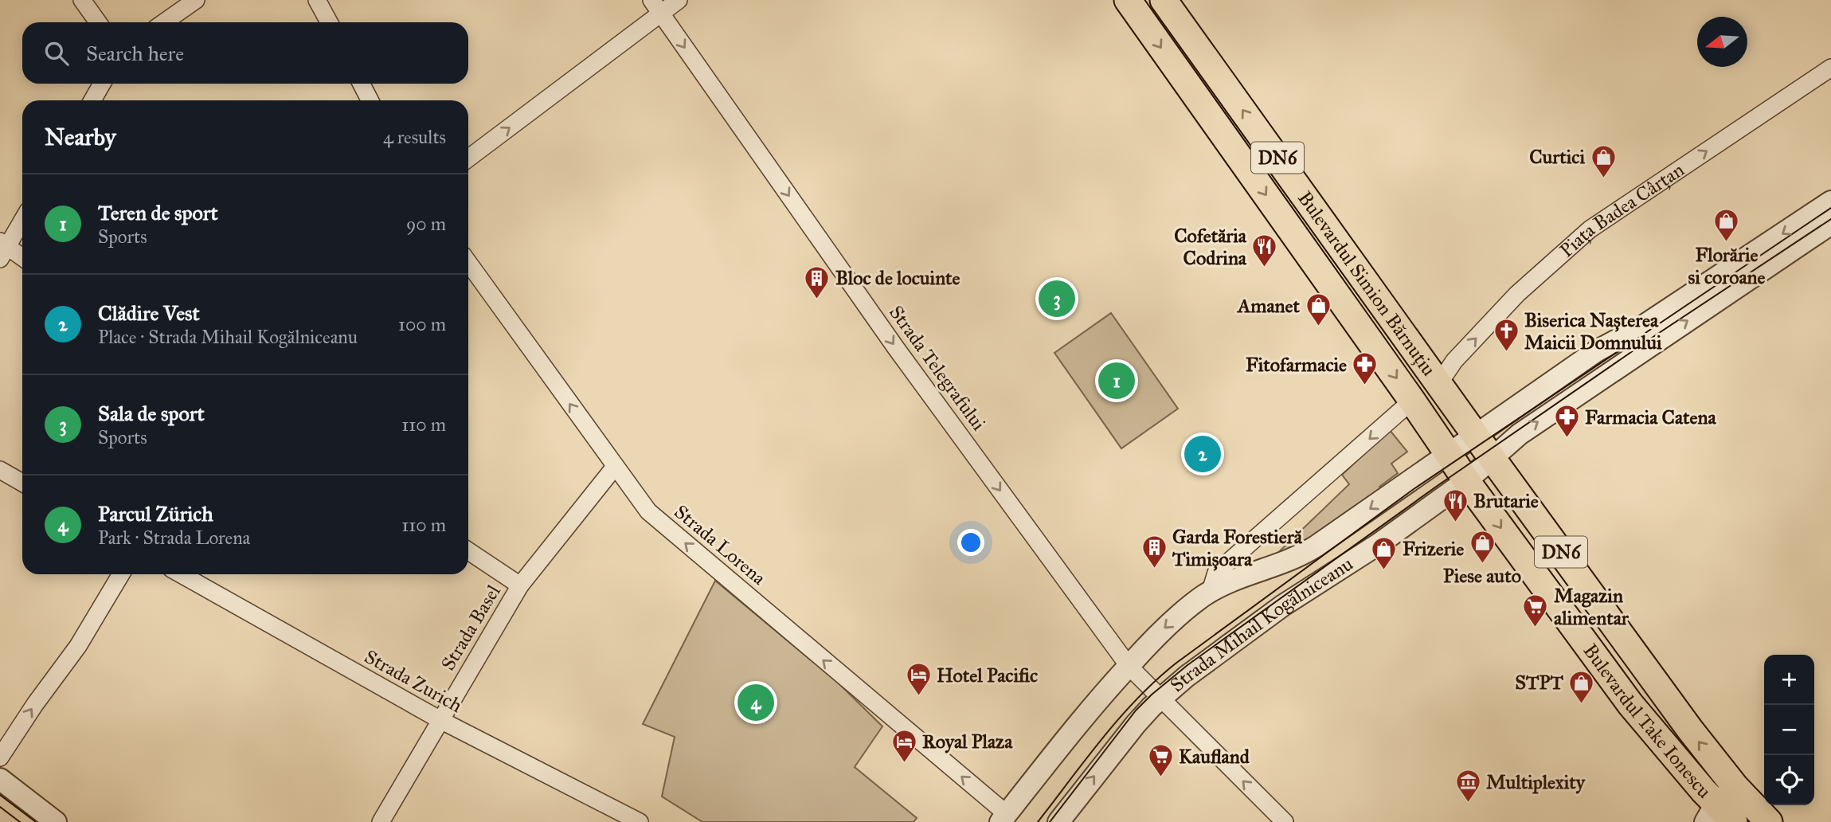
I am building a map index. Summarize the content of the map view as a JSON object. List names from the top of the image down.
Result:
{
  "streets": {
    "main road": ["DN6", "Bulevardul Simion Bărnuțiu", "Bulevardul Take Ionescu"],
    "street": [
      "Piața Badea Cârțan",
      "Strada Telegrafului",
      "Strada Lorena",
      "Strada Mihail Kogălniceanu",
      "Strada Basel",
      "Strada Zurich"
    ]
  },
  "crossings": [
    ["Piața Badea Cârțan", "Bulevardul Simion Bărnuțiu"],
    ["Bulevardul Simion Bărnuțiu", "Strada Mihail Kogălniceanu"],
    ["Bulevardul Simion Bărnuțiu", "Bulevardul Take Ionescu"],
    ["Strada Telegrafului", "Strada Mihail Kogălniceanu"],
    ["Strada Lorena", "Strada Mihail Kogălniceanu"],
    ["Strada Lorena", "Strada Basel"],
    ["Strada Mihail Kogălniceanu", "Bulevardul Take Ionescu"],
    ["Strada Basel", "Strada Zurich"]
  ],
  "one_way": ["Strada Lorena"],
  "places": {
    "shop": [
      "Curtici",
      "Florărie si coroane",
      "Amanet",
      "Piese auto",
      "Frizerie",
      "STPT"
    ],
    "restaurant": ["Cofetăria Codrina", "Brutarie"],
    "building": ["Bloc de locuinte", "Garda Forestieră Timișoara"],
    "church": ["Biserica Nașterea Maicii Domnului"],
    "pharmacy": ["Fitofarmacie", "Farmacia Catena"],
    "supermarket": ["Magazin alimentar", "Kaufland"],
    "hotel": ["Hotel Pacific", "Royal Plaza"],
    "museum": ["Multiplexity"]
  },
  "north": "left",
  "page": {
    "search": "Search here",
    "heading": ["Nearby", "4 results"],
    "list": [
      {
        "mark": "1",
        "name": "Teren de sport",
        "note": "Sports",
        "value": "90 m"
      },
      {
        "mark": "2",
        "name": "Clădire Vest",
        "note": "Place · Strada Mihail Kogălniceanu",
        "value": "100 m"
      },
      {
        "mark": "3",
        "name": "Sala de sport",
        "note": "Sports",
        "value": "110 m"
      },
      {
        "mark": "4",
        "name": "Parcul Zürich",
        "note": "Park · Strada Lorena",
        "value": "110 m"
      }
    ],
    "pins": [
      "3",
      "1",
      "2",
      "4"
    ],
    "map_buttons": ["+", "−"]
  }
}
